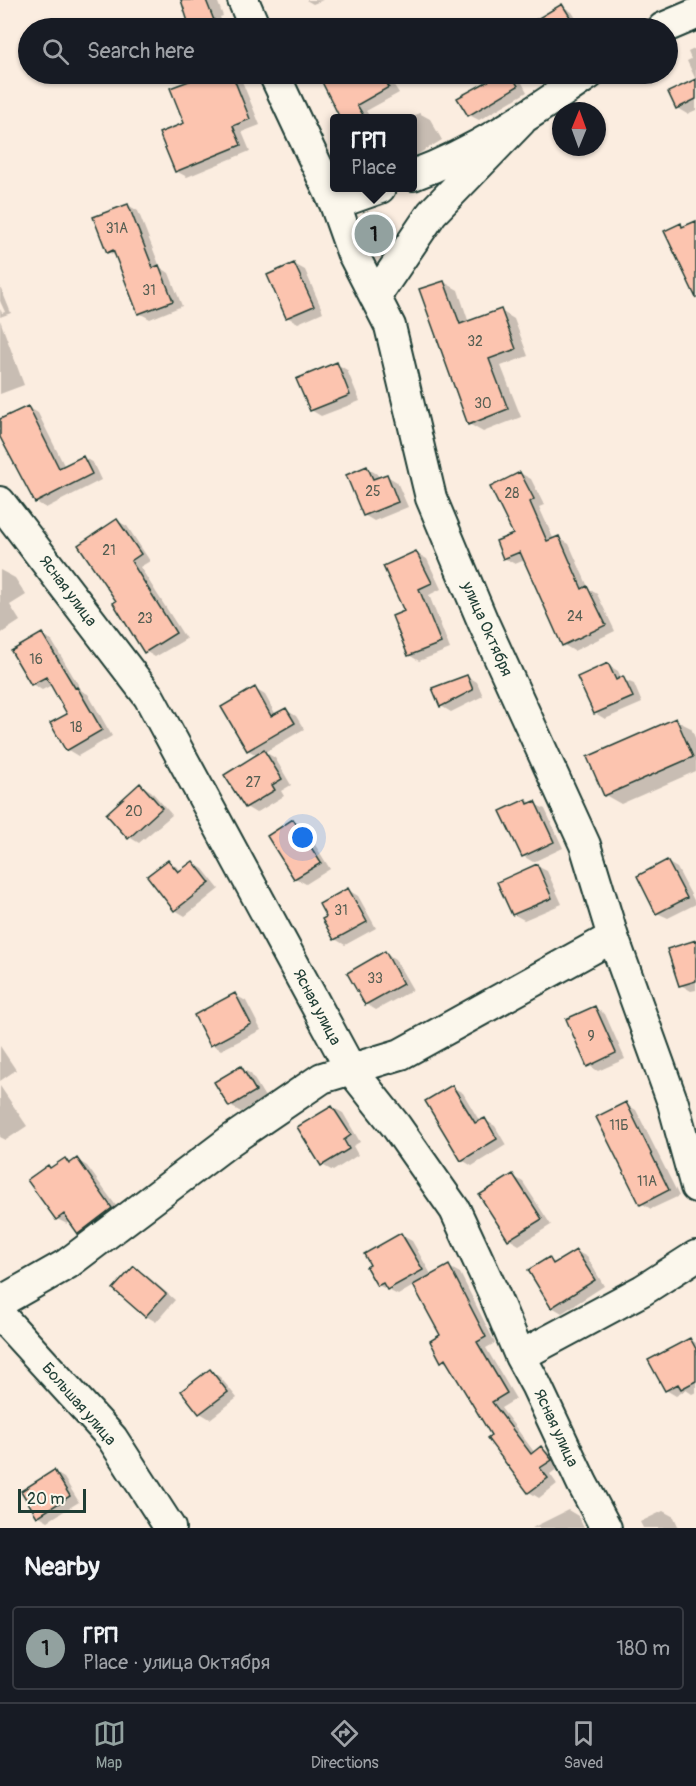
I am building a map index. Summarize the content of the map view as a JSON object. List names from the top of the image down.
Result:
{
  "streets": {
    "street": ["Ясная улица", "улица Октября", "Большая улица"]
  },
  "house_numbers": [
    "31А",
    "31",
    "32",
    "30",
    "25",
    "28",
    "21",
    "24",
    "23",
    "16",
    "18",
    "27",
    "20",
    "31",
    "33",
    "9",
    "11Б",
    "11А"
  ],
  "scale_bar": "20 m",
  "north": "top",
  "page": {
    "search": "Search here",
    "popup": ["ГРП", "Place"],
    "pins": "1",
    "scale": "20 m",
    "heading": "Nearby",
    "list": [
      {
        "mark": "1",
        "name": "ГРП",
        "note": "Place · улица Октября",
        "value": "180 m"
      }
    ],
    "nav": ["Map", "Directions", "Saved"]
  }
}
